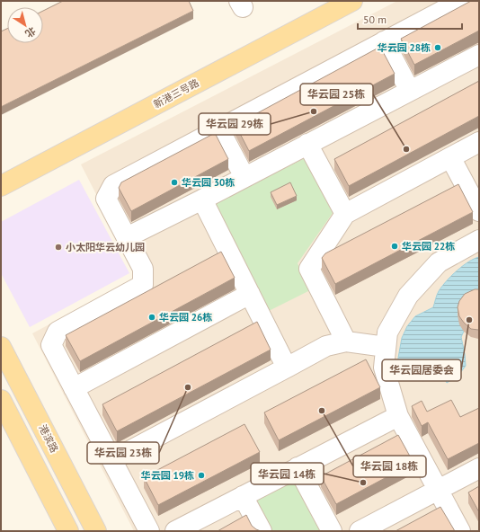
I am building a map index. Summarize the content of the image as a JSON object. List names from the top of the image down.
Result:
{
  "streets": {
    "main road": ["新港三号路", "港滨路"]
  },
  "places": [
    "华云园 28栋",
    "华云园 29栋",
    "华云园 25栋",
    "华云园 30栋",
    "华云园 22栋",
    "小太阳华云幼儿园",
    "华云园 26栋",
    "华云园居委会",
    "华云园 23栋",
    "华云园 18栋",
    "华云园 19栋",
    "华云园 14栋"
  ],
  "scale_bar": "50 m",
  "north": "bottom right"
}
